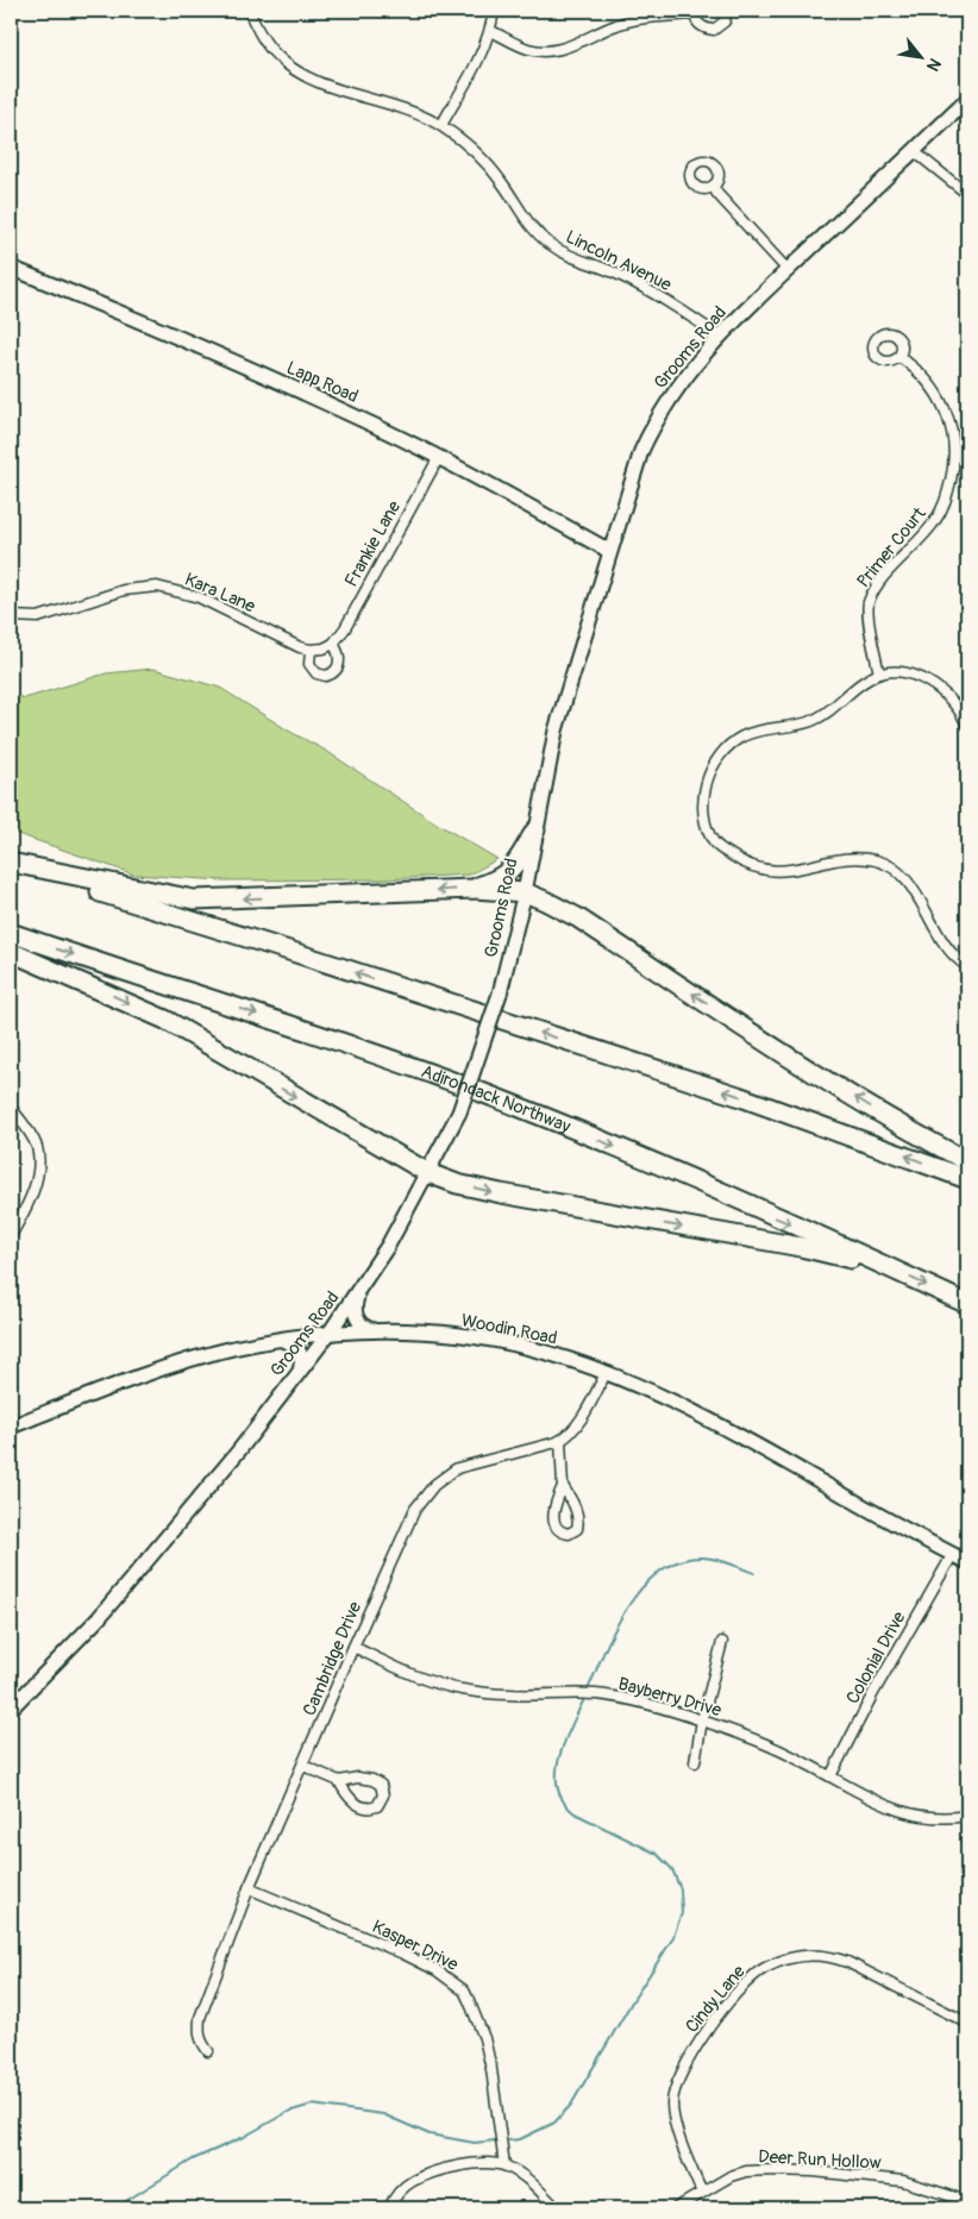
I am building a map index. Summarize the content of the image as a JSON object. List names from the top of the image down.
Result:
{
  "streets": {
    "highway": ["Adirondack Northway"],
    "street": [
      "Lincoln Avenue",
      "Grooms Road",
      "Lapp Road",
      "Frankie Lane",
      "Primer Court",
      "Kara Lane",
      "Woodin Road",
      "Colonial Drive",
      "Cambridge Drive",
      "Bayberry Drive",
      "Kasper Drive",
      "Cindy Lane",
      "Deer Run Hollow"
    ]
  },
  "crossings": [
    ["Lincoln Avenue", "Grooms Road"],
    ["Grooms Road", "Lapp Road"],
    ["Grooms Road", "Woodin Road"],
    ["Lapp Road", "Frankie Lane"],
    ["Frankie Lane", "Kara Lane"],
    ["Woodin Road", "Colonial Drive"],
    ["Colonial Drive", "Bayberry Drive"],
    ["Cambridge Drive", "Bayberry Drive"],
    ["Cambridge Drive", "Kasper Drive"],
    ["Cindy Lane", "Deer Run Hollow"]
  ],
  "north": "bottom right"
}
